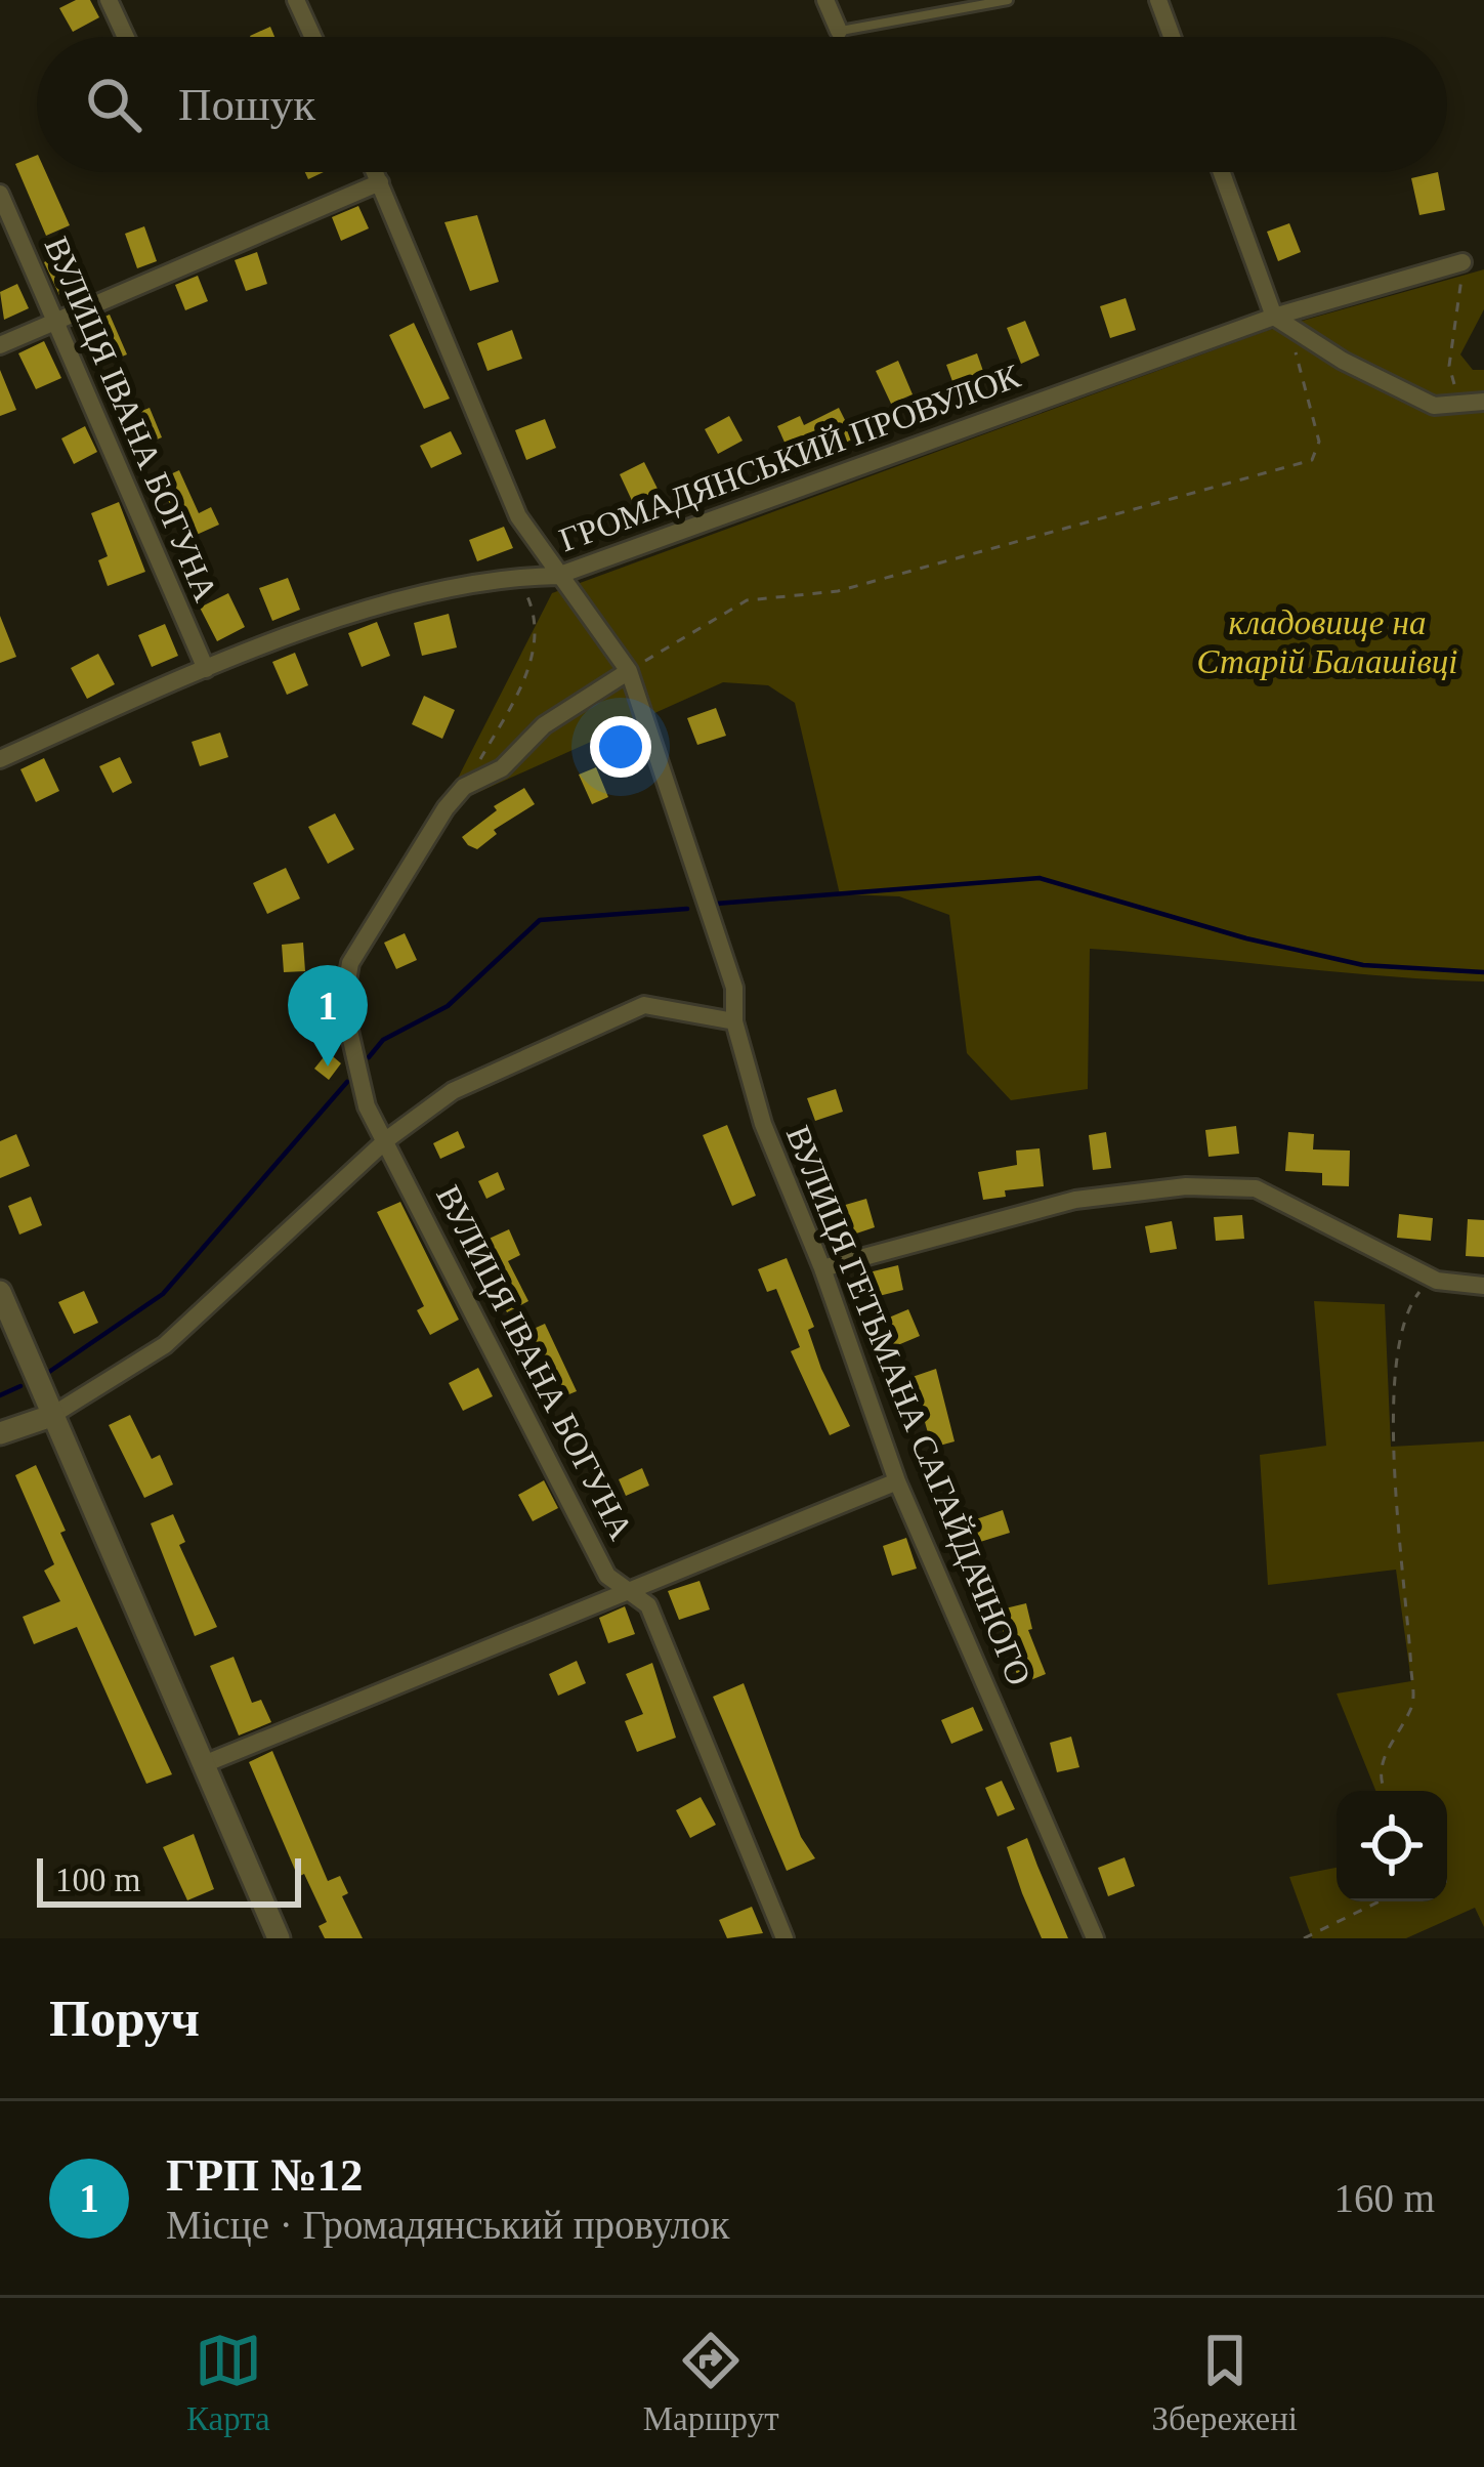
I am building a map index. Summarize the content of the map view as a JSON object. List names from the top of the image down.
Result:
{
  "streets": {
    "street": ["ВУЛИЦЯ ІВАНА БОГУНА", "ГРОМАДЯНСЬКИЙ ПРОВУЛОК", "ВУЛИЦЯ ГЕТЬМАНА САГАЙДАЧНОГО"]
  },
  "crossings": [
    ["ВУЛИЦЯ ІВАНА БОГУНА", "ГРОМАДЯНСЬКИЙ ПРОВУЛОК"],
    ["ГРОМАДЯНСЬКИЙ ПРОВУЛОК", "ВУЛИЦЯ ГЕТЬМАНА САГАЙДАЧНОГО"]
  ],
  "parks": ["кладовище на Старій Балашівці"],
  "scale_bar": "100 m",
  "page": {
    "search": "Пошук",
    "pins": "1",
    "scale": "100 m",
    "heading": "Поруч",
    "list": [
      {
        "mark": "1",
        "name": "ГРП №12",
        "note": "Місце · Громадянський провулок",
        "value": "160 m"
      }
    ],
    "nav": ["Карта", "Маршрут", "Збережені"]
  }
}
